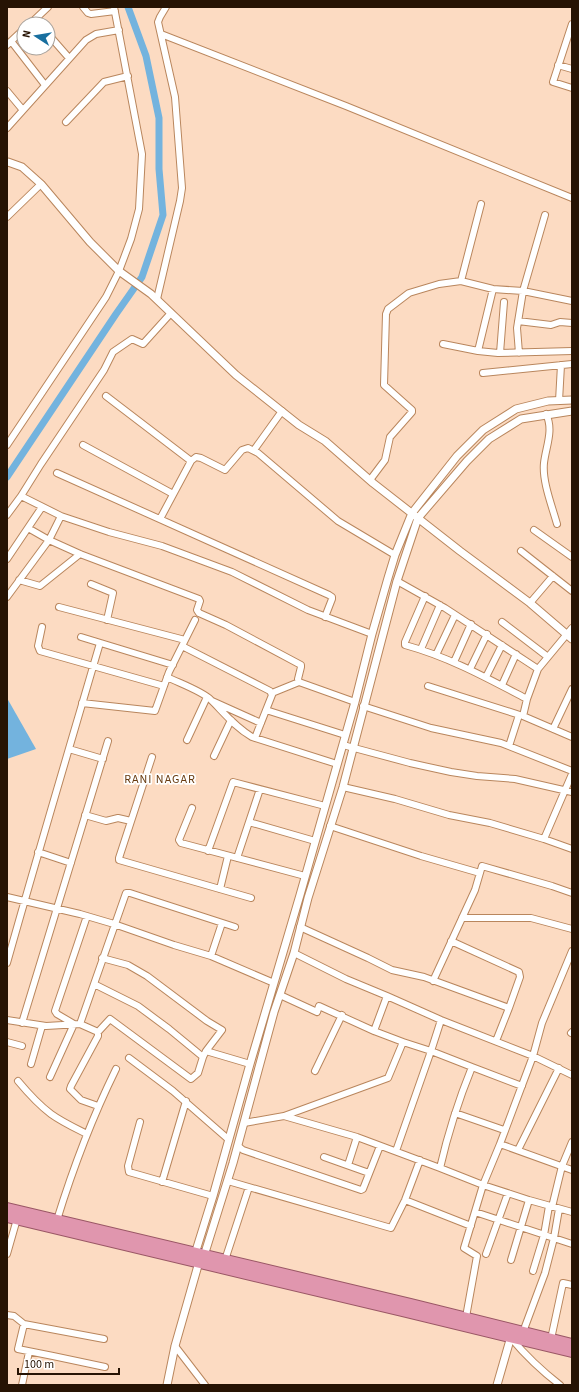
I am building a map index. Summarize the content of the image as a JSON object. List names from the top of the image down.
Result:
{
  "districts": ["RANI NAGAR"],
  "scale_bar": "100 m",
  "north": "left"
}
